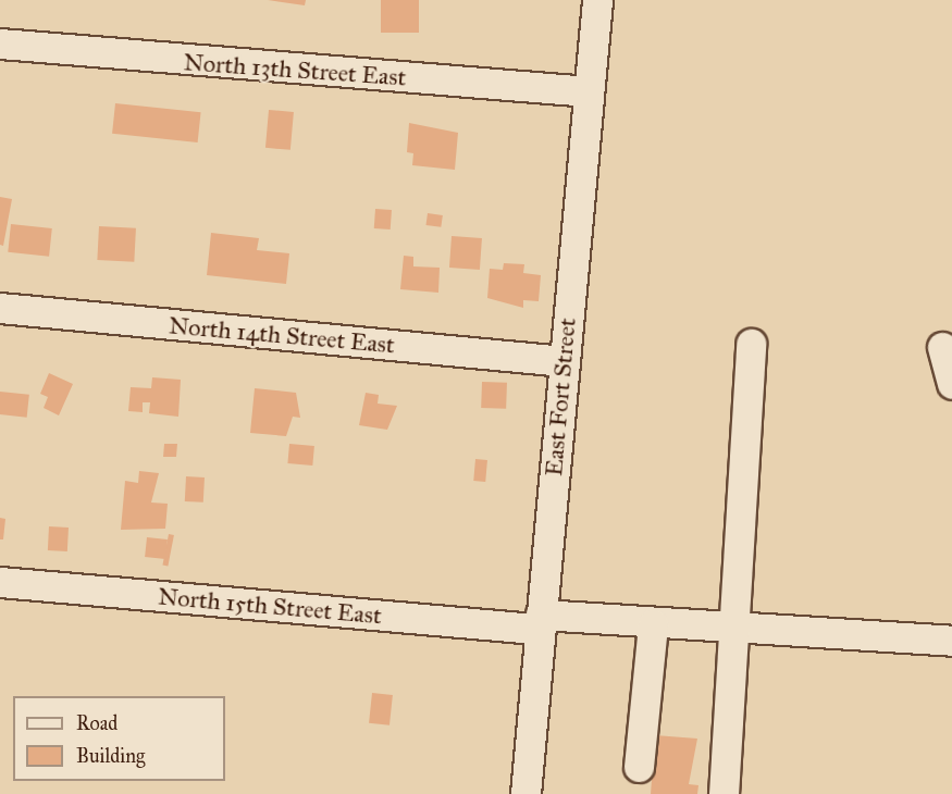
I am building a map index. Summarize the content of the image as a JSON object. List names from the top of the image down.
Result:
{
  "streets": {
    "street": [
      "North 13th Street East",
      "North 14th Street East",
      "East Fort Street",
      "North 15th Street East"
    ]
  },
  "crossings": [
    ["North 13th Street East", "East Fort Street"],
    ["North 14th Street East", "East Fort Street"],
    ["East Fort Street", "North 15th Street East"]
  ],
  "legend": ["Road", "Building"]
}
